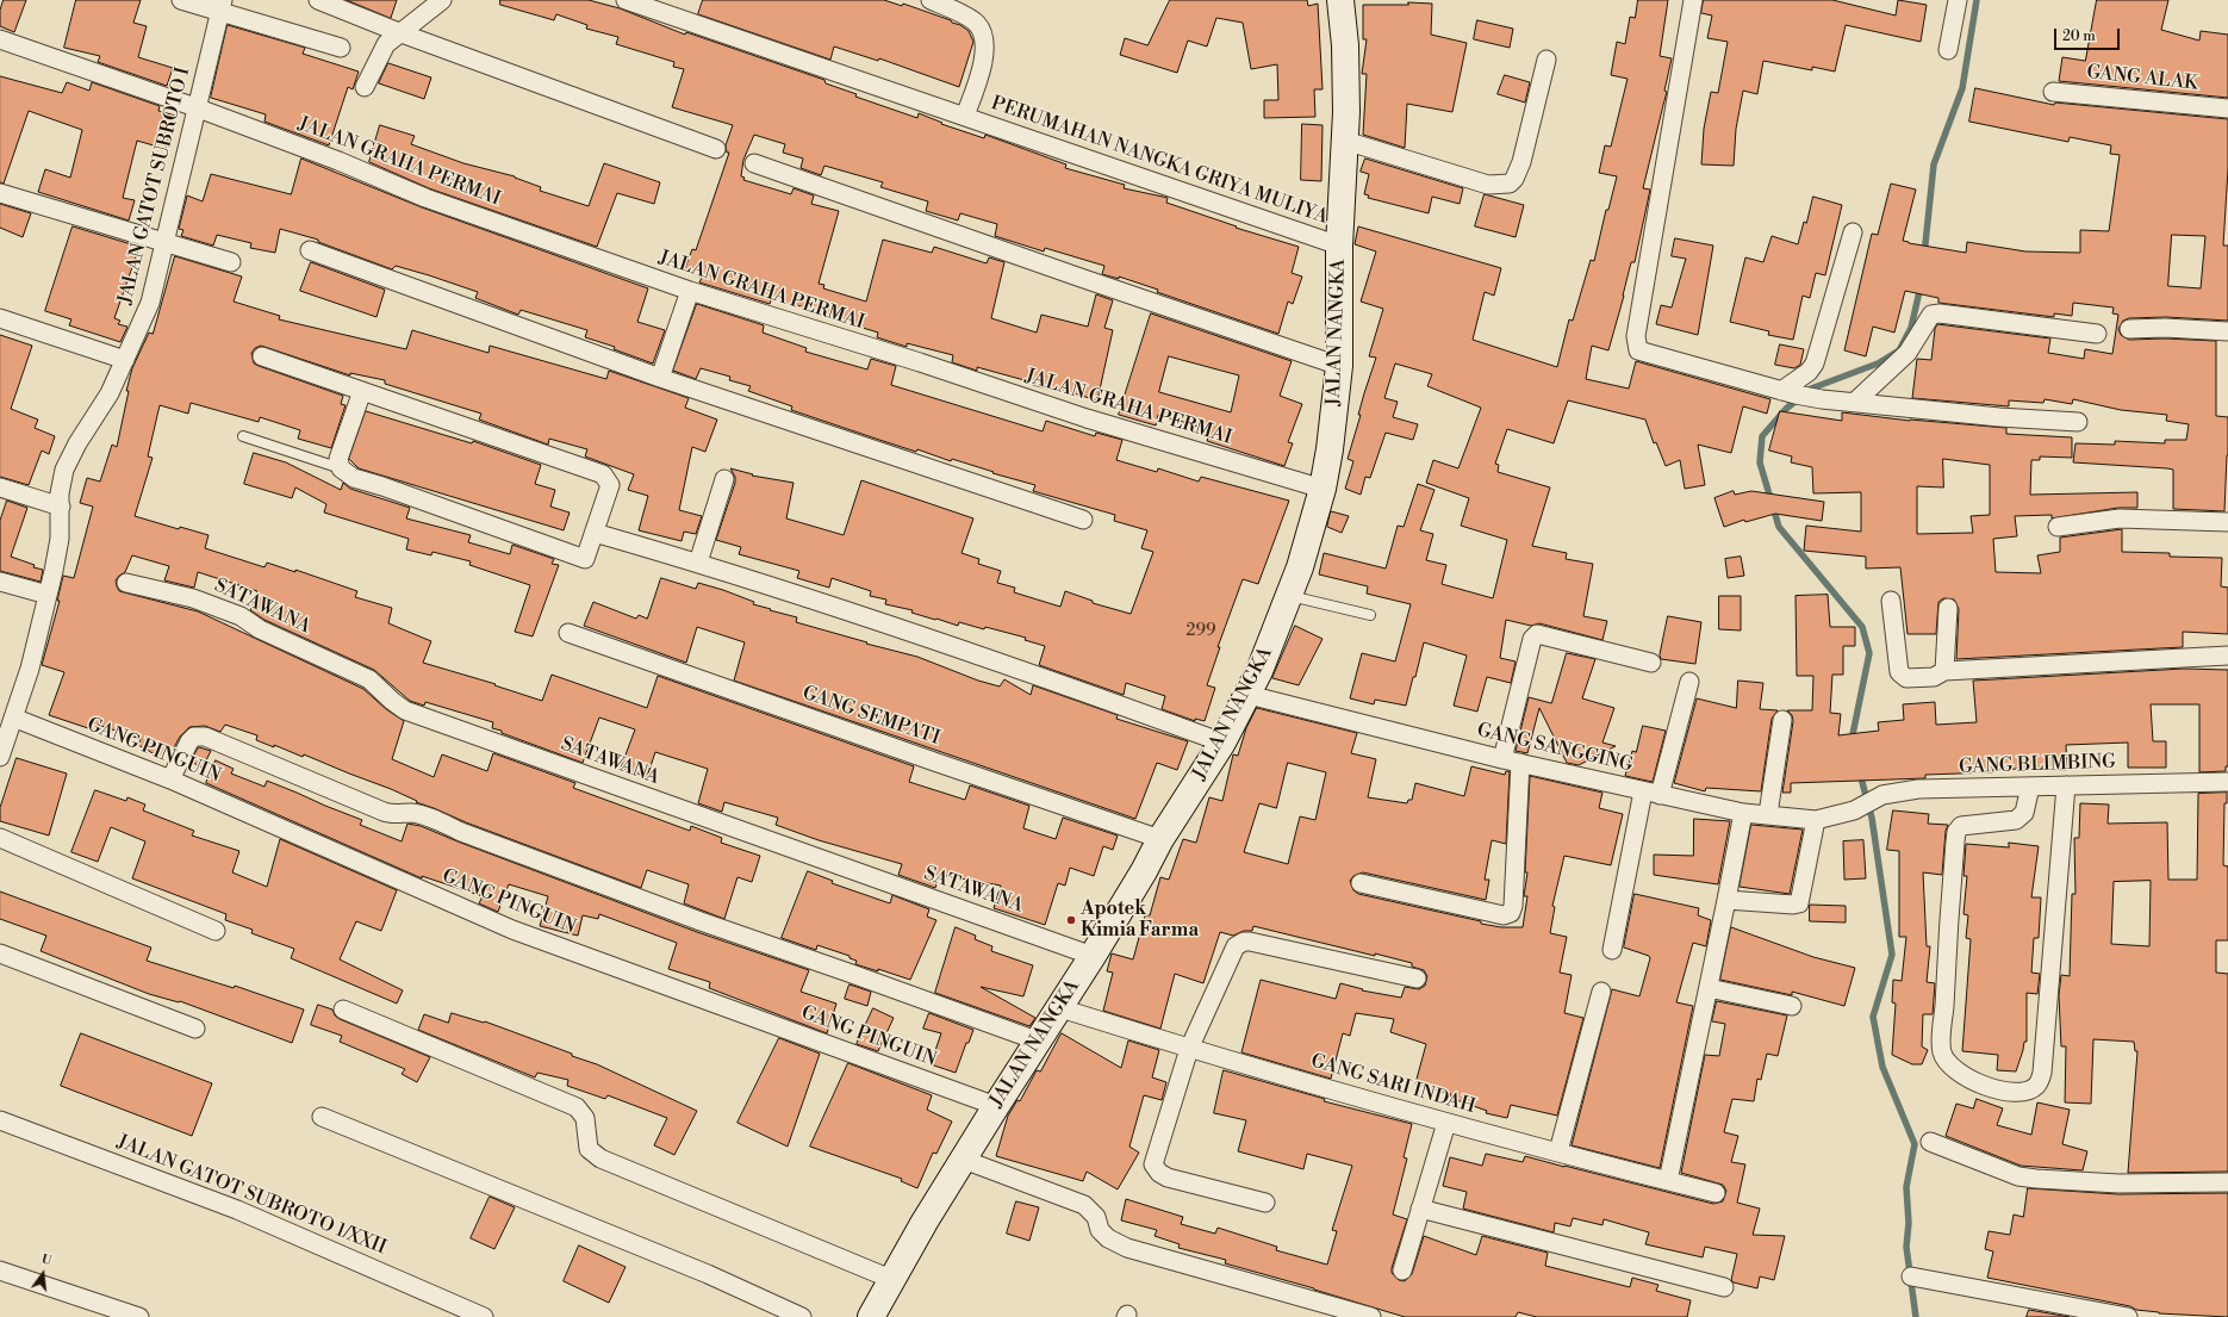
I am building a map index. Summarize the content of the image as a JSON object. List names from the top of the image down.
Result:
{
  "streets": {
    "main road": ["JALAN NANGKA"],
    "street": [
      "GANG ALAK",
      "PERUMAHAN NANGKA GRIYA MULIYA",
      "JALAN GRAHA PERMAI",
      "JALAN GATOT SUBROTO I",
      "SATAWANA",
      "GANG SEMPATI",
      "GANG SANGGING",
      "GANG PINGUIN",
      "GANG BLIMBING",
      "GANG SARI INDAH",
      "JALAN GATOT SUBROTO 1/XXII"
    ]
  },
  "crossings": [
    ["PERUMAHAN NANGKA GRIYA MULIYA", "JALAN NANGKA"],
    ["JALAN GRAHA PERMAI", "JALAN GATOT SUBROTO I"],
    ["JALAN GRAHA PERMAI", "JALAN NANGKA"],
    ["JALAN GATOT SUBROTO I", "GANG PINGUIN"],
    ["JALAN NANGKA", "SATAWANA"],
    ["JALAN NANGKA", "GANG SEMPATI"],
    ["JALAN NANGKA", "GANG SANGGING"],
    ["JALAN NANGKA", "GANG PINGUIN"],
    ["JALAN NANGKA", "GANG SARI INDAH"],
    ["GANG SANGGING", "GANG BLIMBING"]
  ],
  "places": ["Apotek Kimia Farma"],
  "house_numbers": ["299"],
  "scale_bar": "20 m",
  "north": "top"
}
